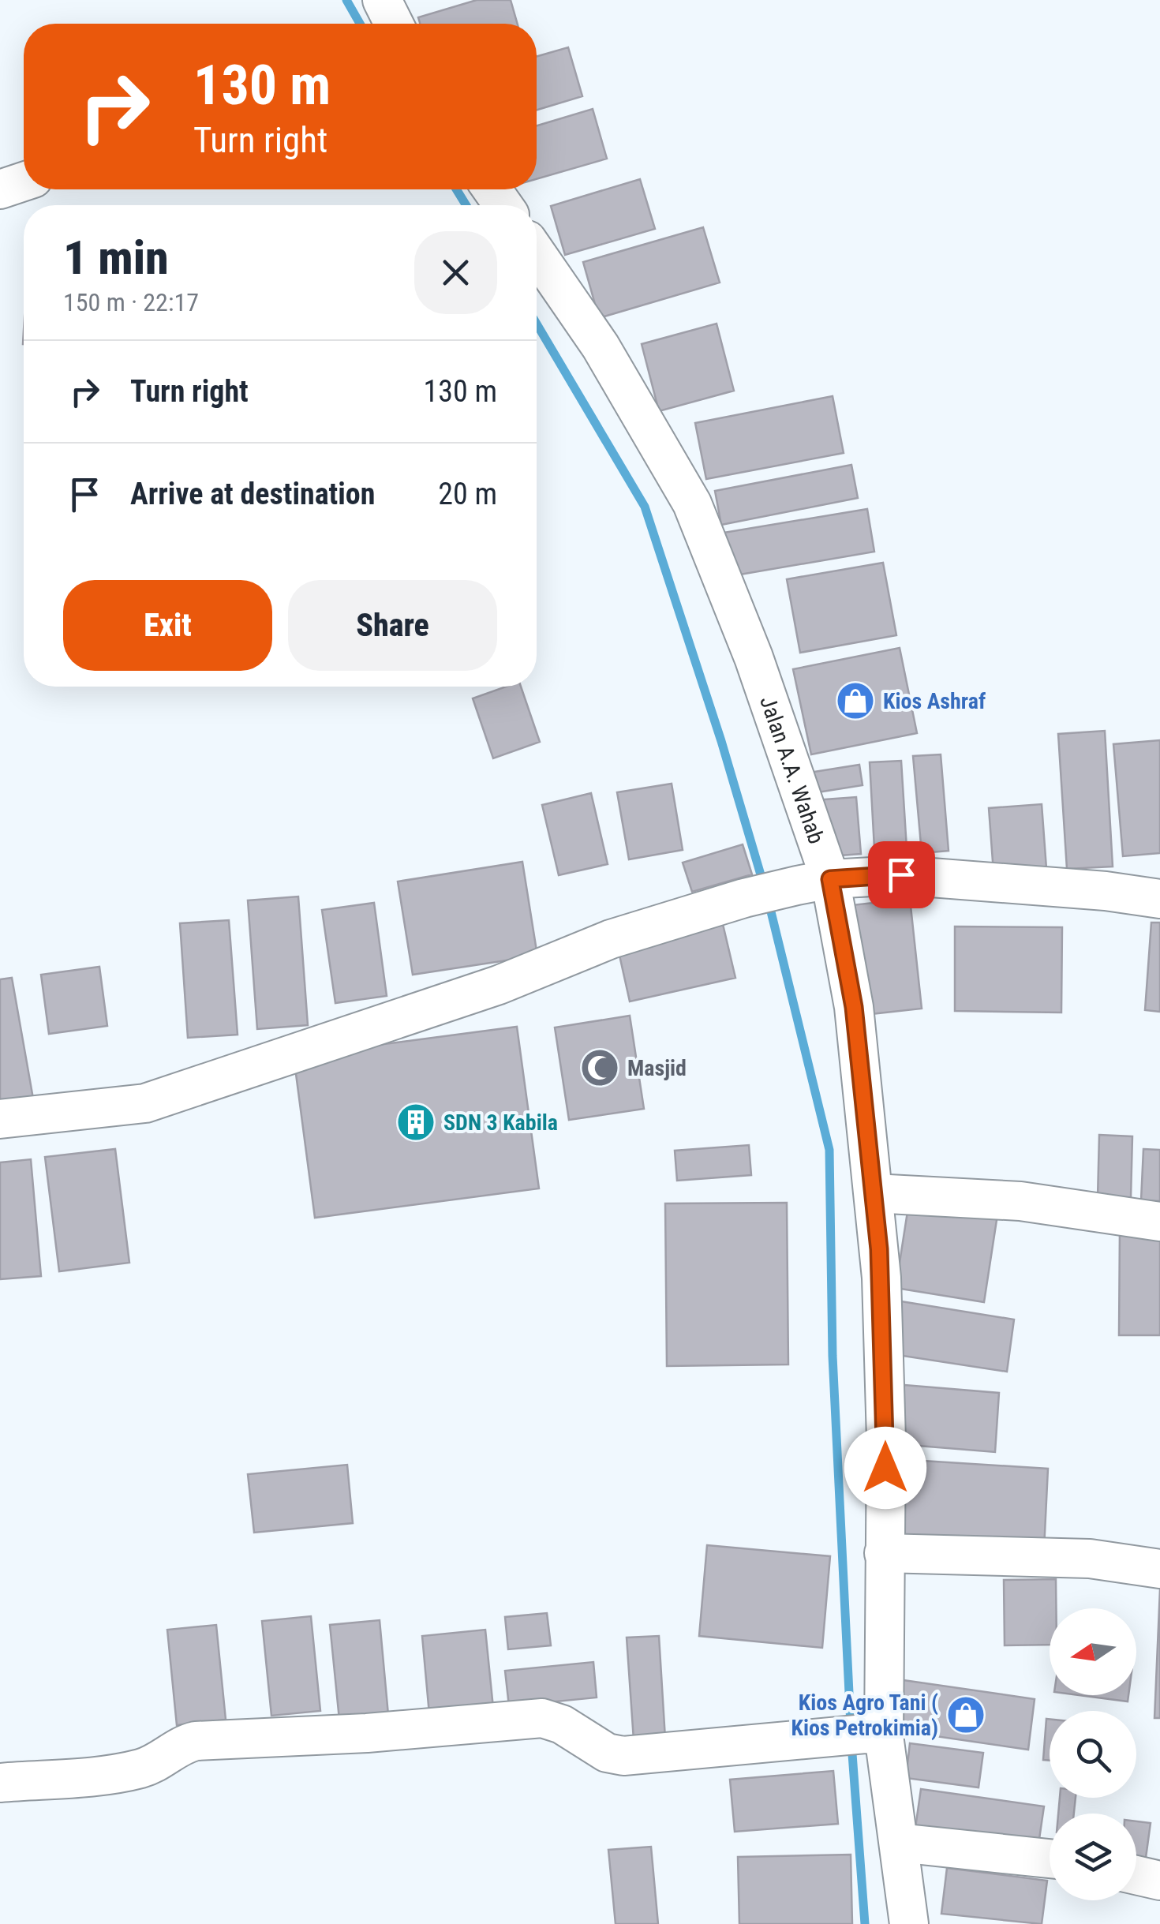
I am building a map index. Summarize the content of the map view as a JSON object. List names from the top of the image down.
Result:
{
  "streets": {
    "street": ["Jalan A.A. Wahab"]
  },
  "places": {
    "shop": ["Kios Ashraf", "Kios Agro Tani ( Kios Petrokimia)"],
    "mosque": ["Masjid"],
    "building": ["SDN 3 Kabila"]
  },
  "north": "left",
  "page": {
    "turn": ["130 m", "Turn right"],
    "heading": ["1 min", "150 m · 22:17"],
    "list": [
      {
        "name": "Turn right",
        "value": "130 m"
      },
      {
        "name": "Arrive at destination",
        "value": "20 m"
      }
    ],
    "buttons": ["Exit", "Share"]
  }
}
